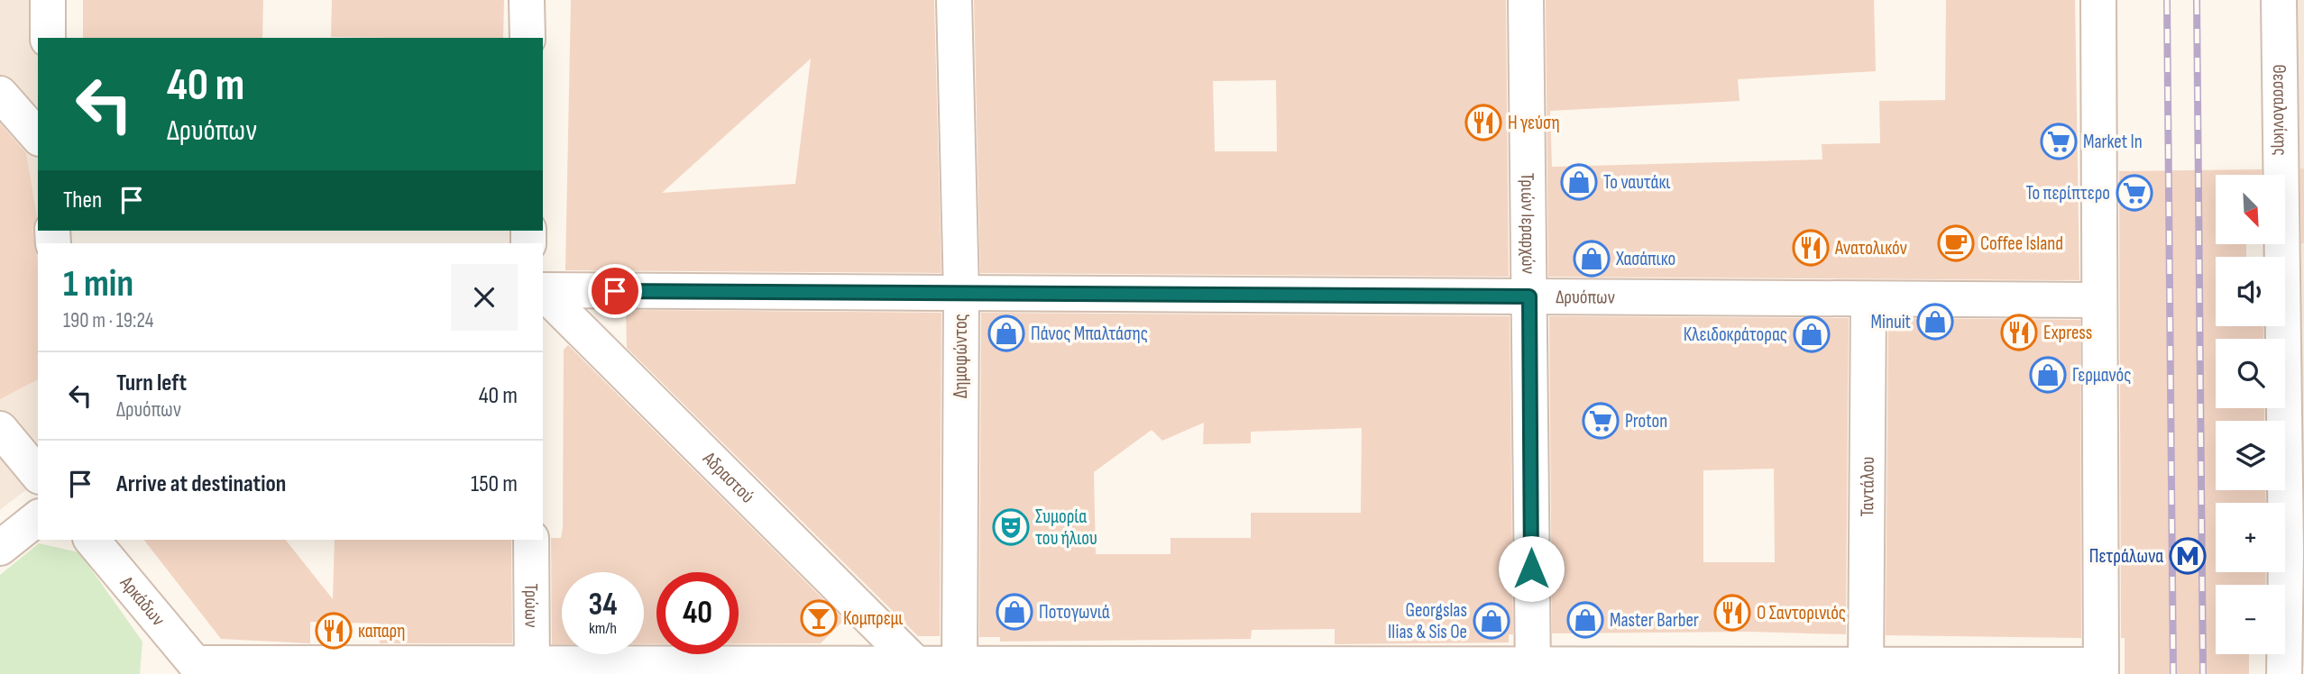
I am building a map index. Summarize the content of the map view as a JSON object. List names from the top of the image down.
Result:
{
  "streets": {
    "street": [
      "Θεσσαλονίκης",
      "Τριών Ιεραρχών",
      "Δρυόπων",
      "Δημοφώντος",
      "Αδραστού",
      "Ταντάλου",
      "Αρκάδων",
      "Τρώων"
    ]
  },
  "crossings": [
    ["Τριών Ιεραρχών", "Δρυόπων"],
    ["Δρυόπων", "Δημοφώντος"],
    ["Δρυόπων", "Ταντάλου"]
  ],
  "places": {
    "restaurant": [
      "Η γεύση",
      "Ανατολικόν",
      "Express",
      "Ο Σαντορινιός",
      "καπαρη"
    ],
    "supermarket": ["Market In", "Το περίπτερο", "Proton"],
    "shop": [
      "Το ναυτάκι",
      "Χασάπικο",
      "Minuit",
      "Πάνος Μπαλτάσης",
      "Κλειδοκράτορας",
      "Γερμανός",
      "Ποτογωνιά",
      "Master Barber",
      "Georgslas Ilias & Sis Oe"
    ],
    "cafe": ["Coffee Island"],
    "theatre": ["Συμορία του ήλιου"],
    "metro station": ["Πετράλωνα"],
    "bar": ["Κομπρεμι"]
  },
  "north": "bottom right",
  "page": {
    "turn": ["40 m", "Δρυόπων"],
    "then": "Then",
    "map_buttons": ["+", "−"],
    "heading": ["1 min", "190 m · 19:24"],
    "list": [
      {
        "name": "Turn left",
        "note": "Δρυόπων",
        "value": "40 m"
      },
      {
        "name": "Arrive at destination",
        "value": "150 m"
      }
    ],
    "speed": "34 km/h",
    "limit": "40"
  }
}
